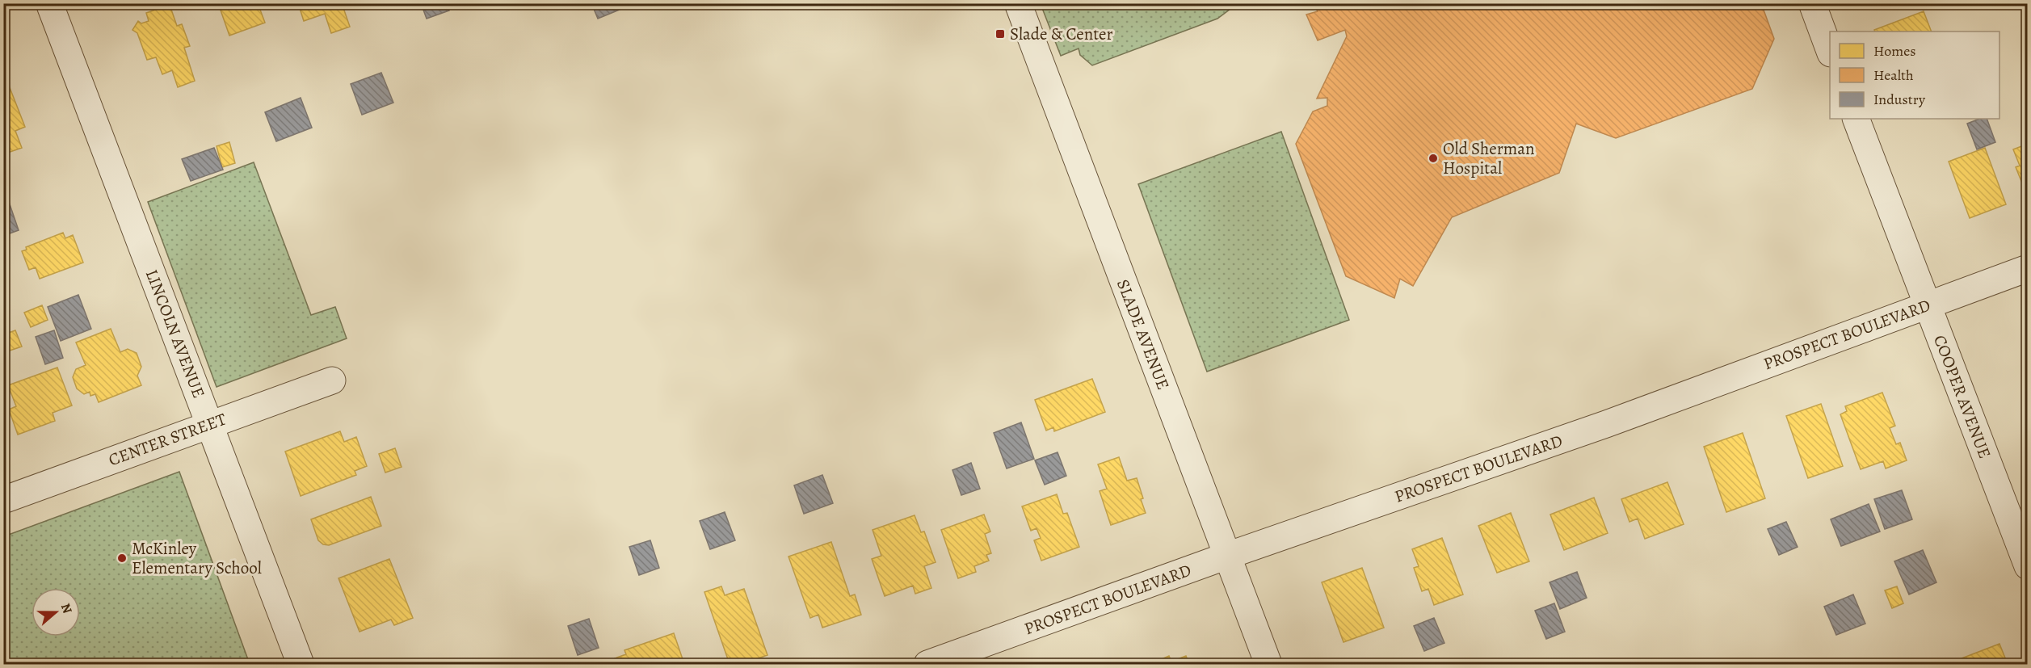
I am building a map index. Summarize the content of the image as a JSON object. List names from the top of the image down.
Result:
{
  "streets": {
    "street": [
      "LINCOLN AVENUE",
      "SLADE AVENUE",
      "PROSPECT BOULEVARD",
      "COOPER AVENUE",
      "CENTER STREET"
    ]
  },
  "crossings": [
    ["LINCOLN AVENUE", "CENTER STREET"],
    ["SLADE AVENUE", "PROSPECT BOULEVARD"],
    ["PROSPECT BOULEVARD", "COOPER AVENUE"]
  ],
  "places": {
    "transit": ["Slade & Center"],
    "other": ["Old Sherman Hospital", "McKinley Elementary School"]
  },
  "legend": ["Homes", "Health", "Industry"],
  "north": "right"
}
